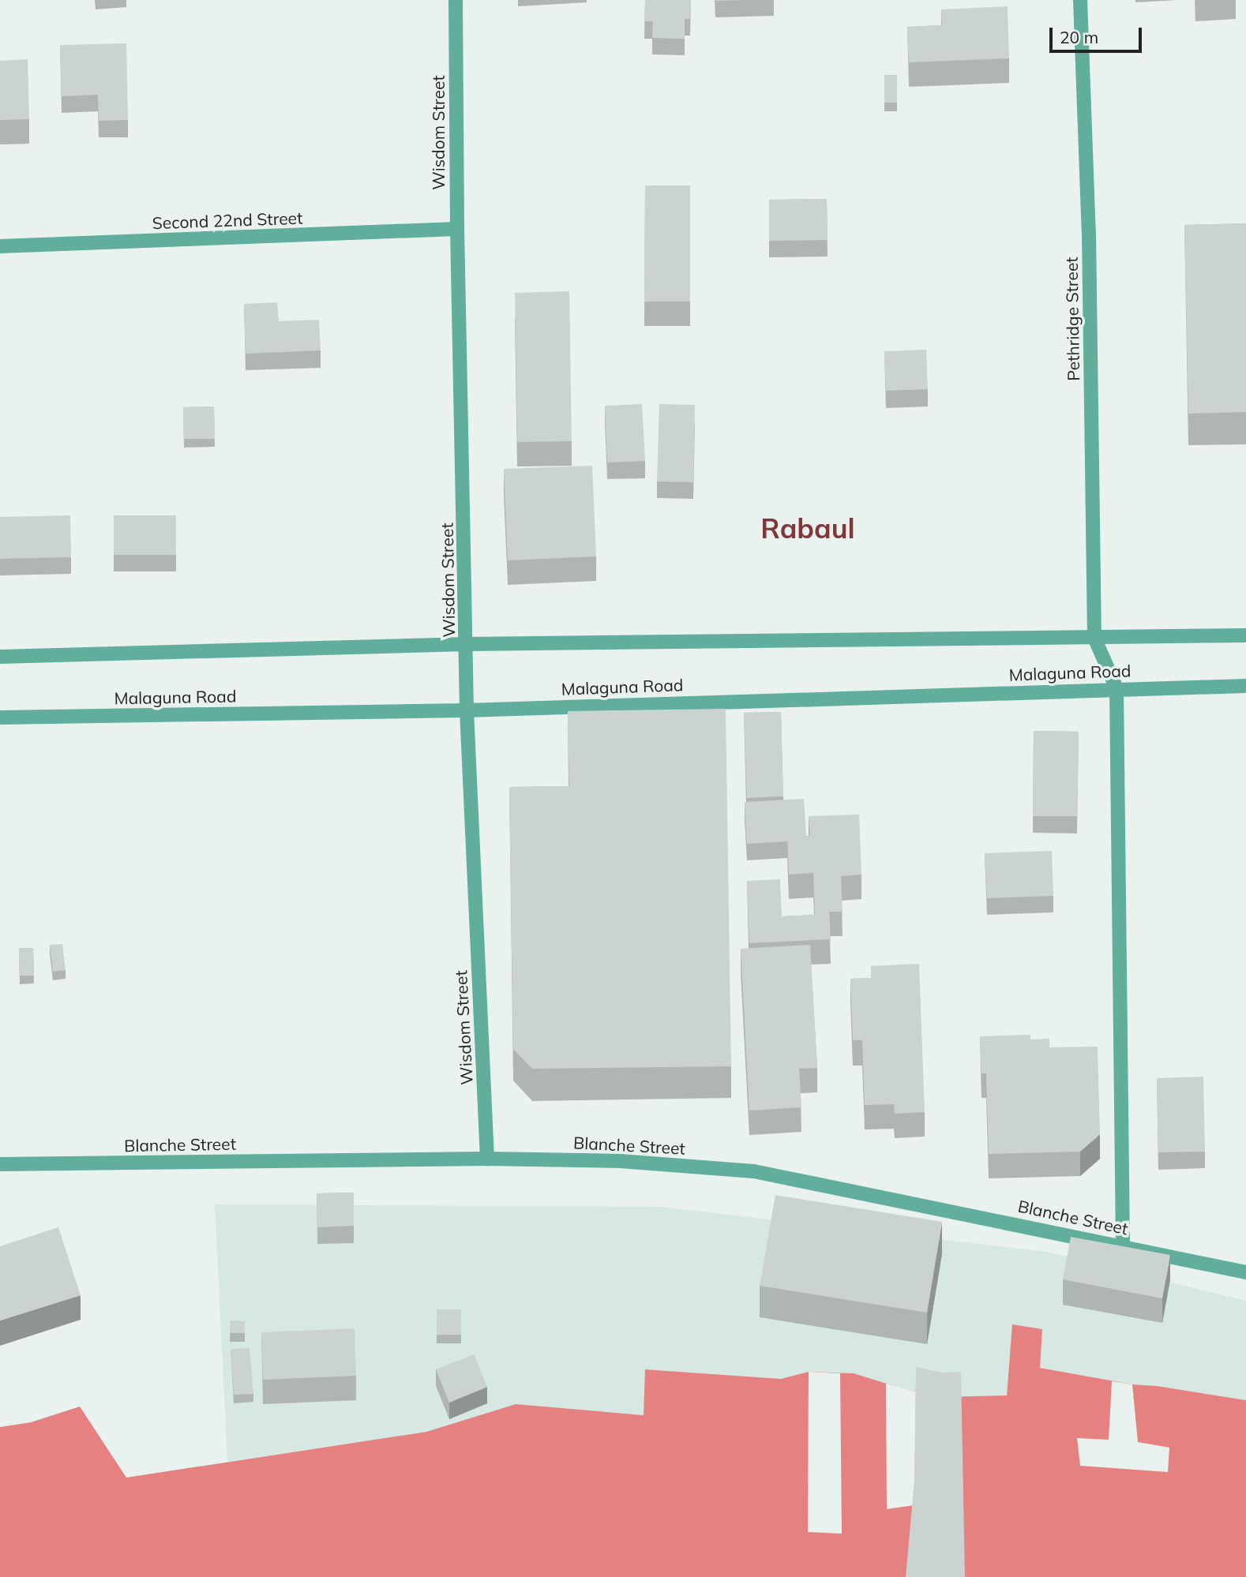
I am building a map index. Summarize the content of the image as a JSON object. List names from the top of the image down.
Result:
{
  "streets": {
    "street": [
      "Wisdom Street",
      "Second 22nd Street",
      "Pethridge Street",
      "Malaguna Road",
      "Blanche Street"
    ]
  },
  "crossings": [
    ["Wisdom Street", "Second 22nd Street"],
    ["Wisdom Street", "Malaguna Road"],
    ["Wisdom Street", "Blanche Street"],
    ["Pethridge Street", "Malaguna Road"]
  ],
  "districts": ["Rabaul"],
  "scale_bar": "20 m"
}
